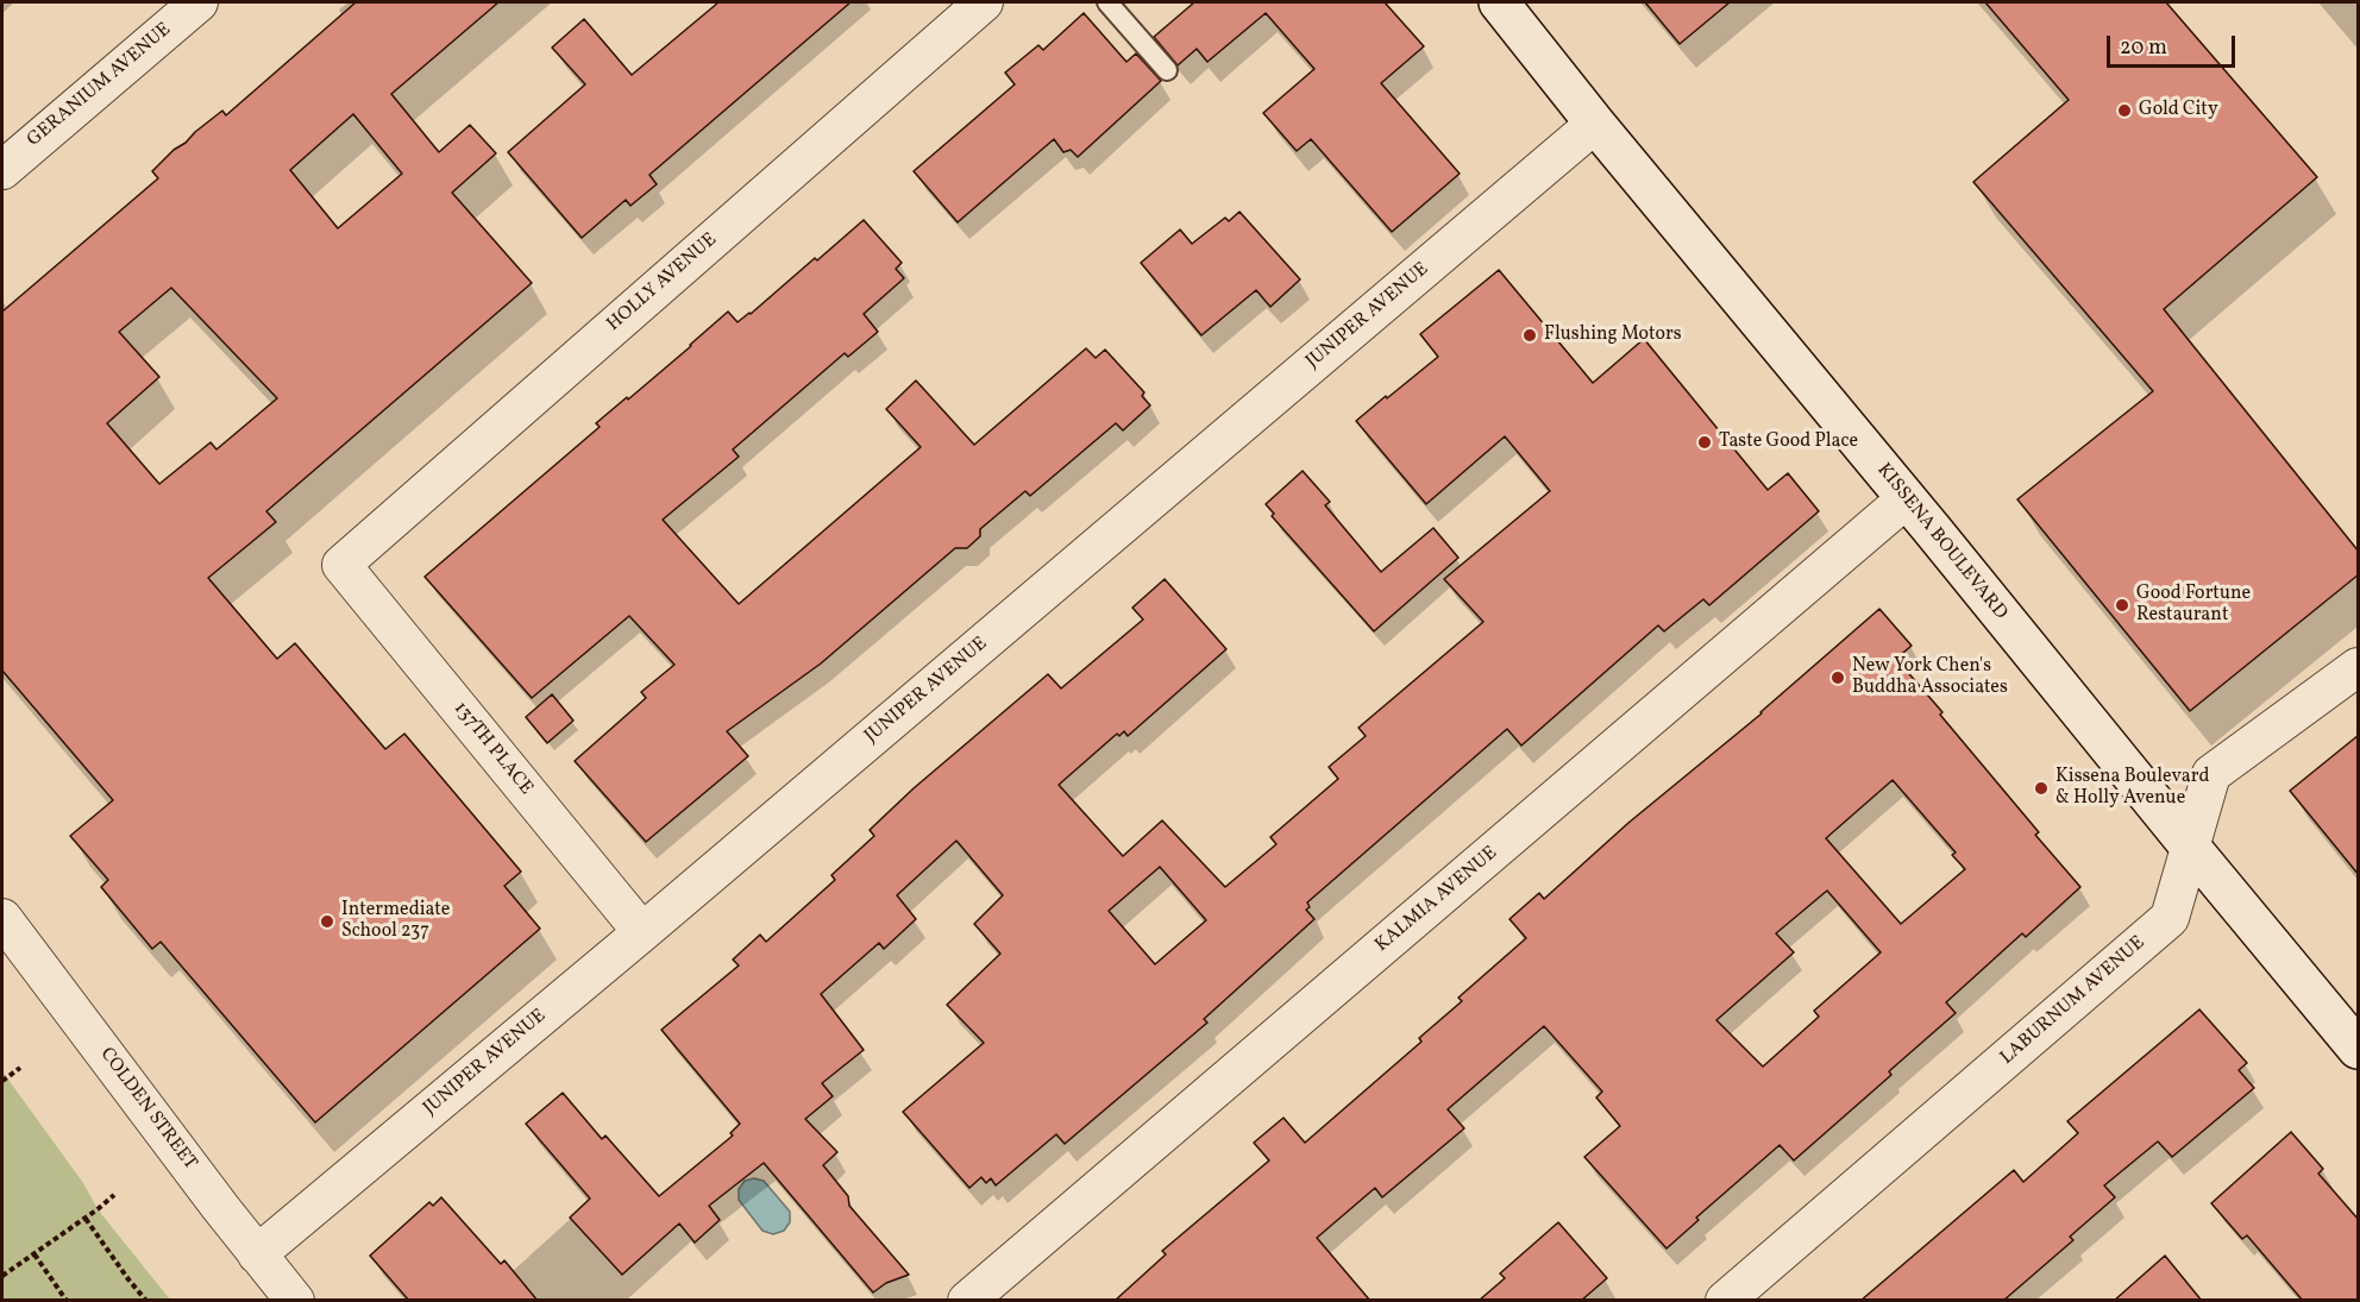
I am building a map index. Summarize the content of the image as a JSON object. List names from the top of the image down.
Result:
{
  "streets": {
    "main road": ["KISSENA BOULEVARD"],
    "street": [
      "GERANIUM AVENUE",
      "HOLLY AVENUE",
      "JUNIPER AVENUE",
      "137TH PLACE",
      "KALMIA AVENUE",
      "LABURNUM AVENUE",
      "COLDEN STREET"
    ]
  },
  "crossings": [
    ["HOLLY AVENUE", "137TH PLACE"],
    ["JUNIPER AVENUE", "KISSENA BOULEVARD"],
    ["JUNIPER AVENUE", "137TH PLACE"],
    ["JUNIPER AVENUE", "COLDEN STREET"],
    ["KISSENA BOULEVARD", "KALMIA AVENUE"],
    ["KISSENA BOULEVARD", "LABURNUM AVENUE"]
  ],
  "places": [
    "Gold City",
    "Flushing Motors",
    "Taste Good Place",
    "Good Fortune Restaurant",
    "New York Chen's Buddha Associates",
    "Kissena Boulevard & Holly Avenue",
    "Intermediate School 237"
  ],
  "scale_bar": "20 m"
}
